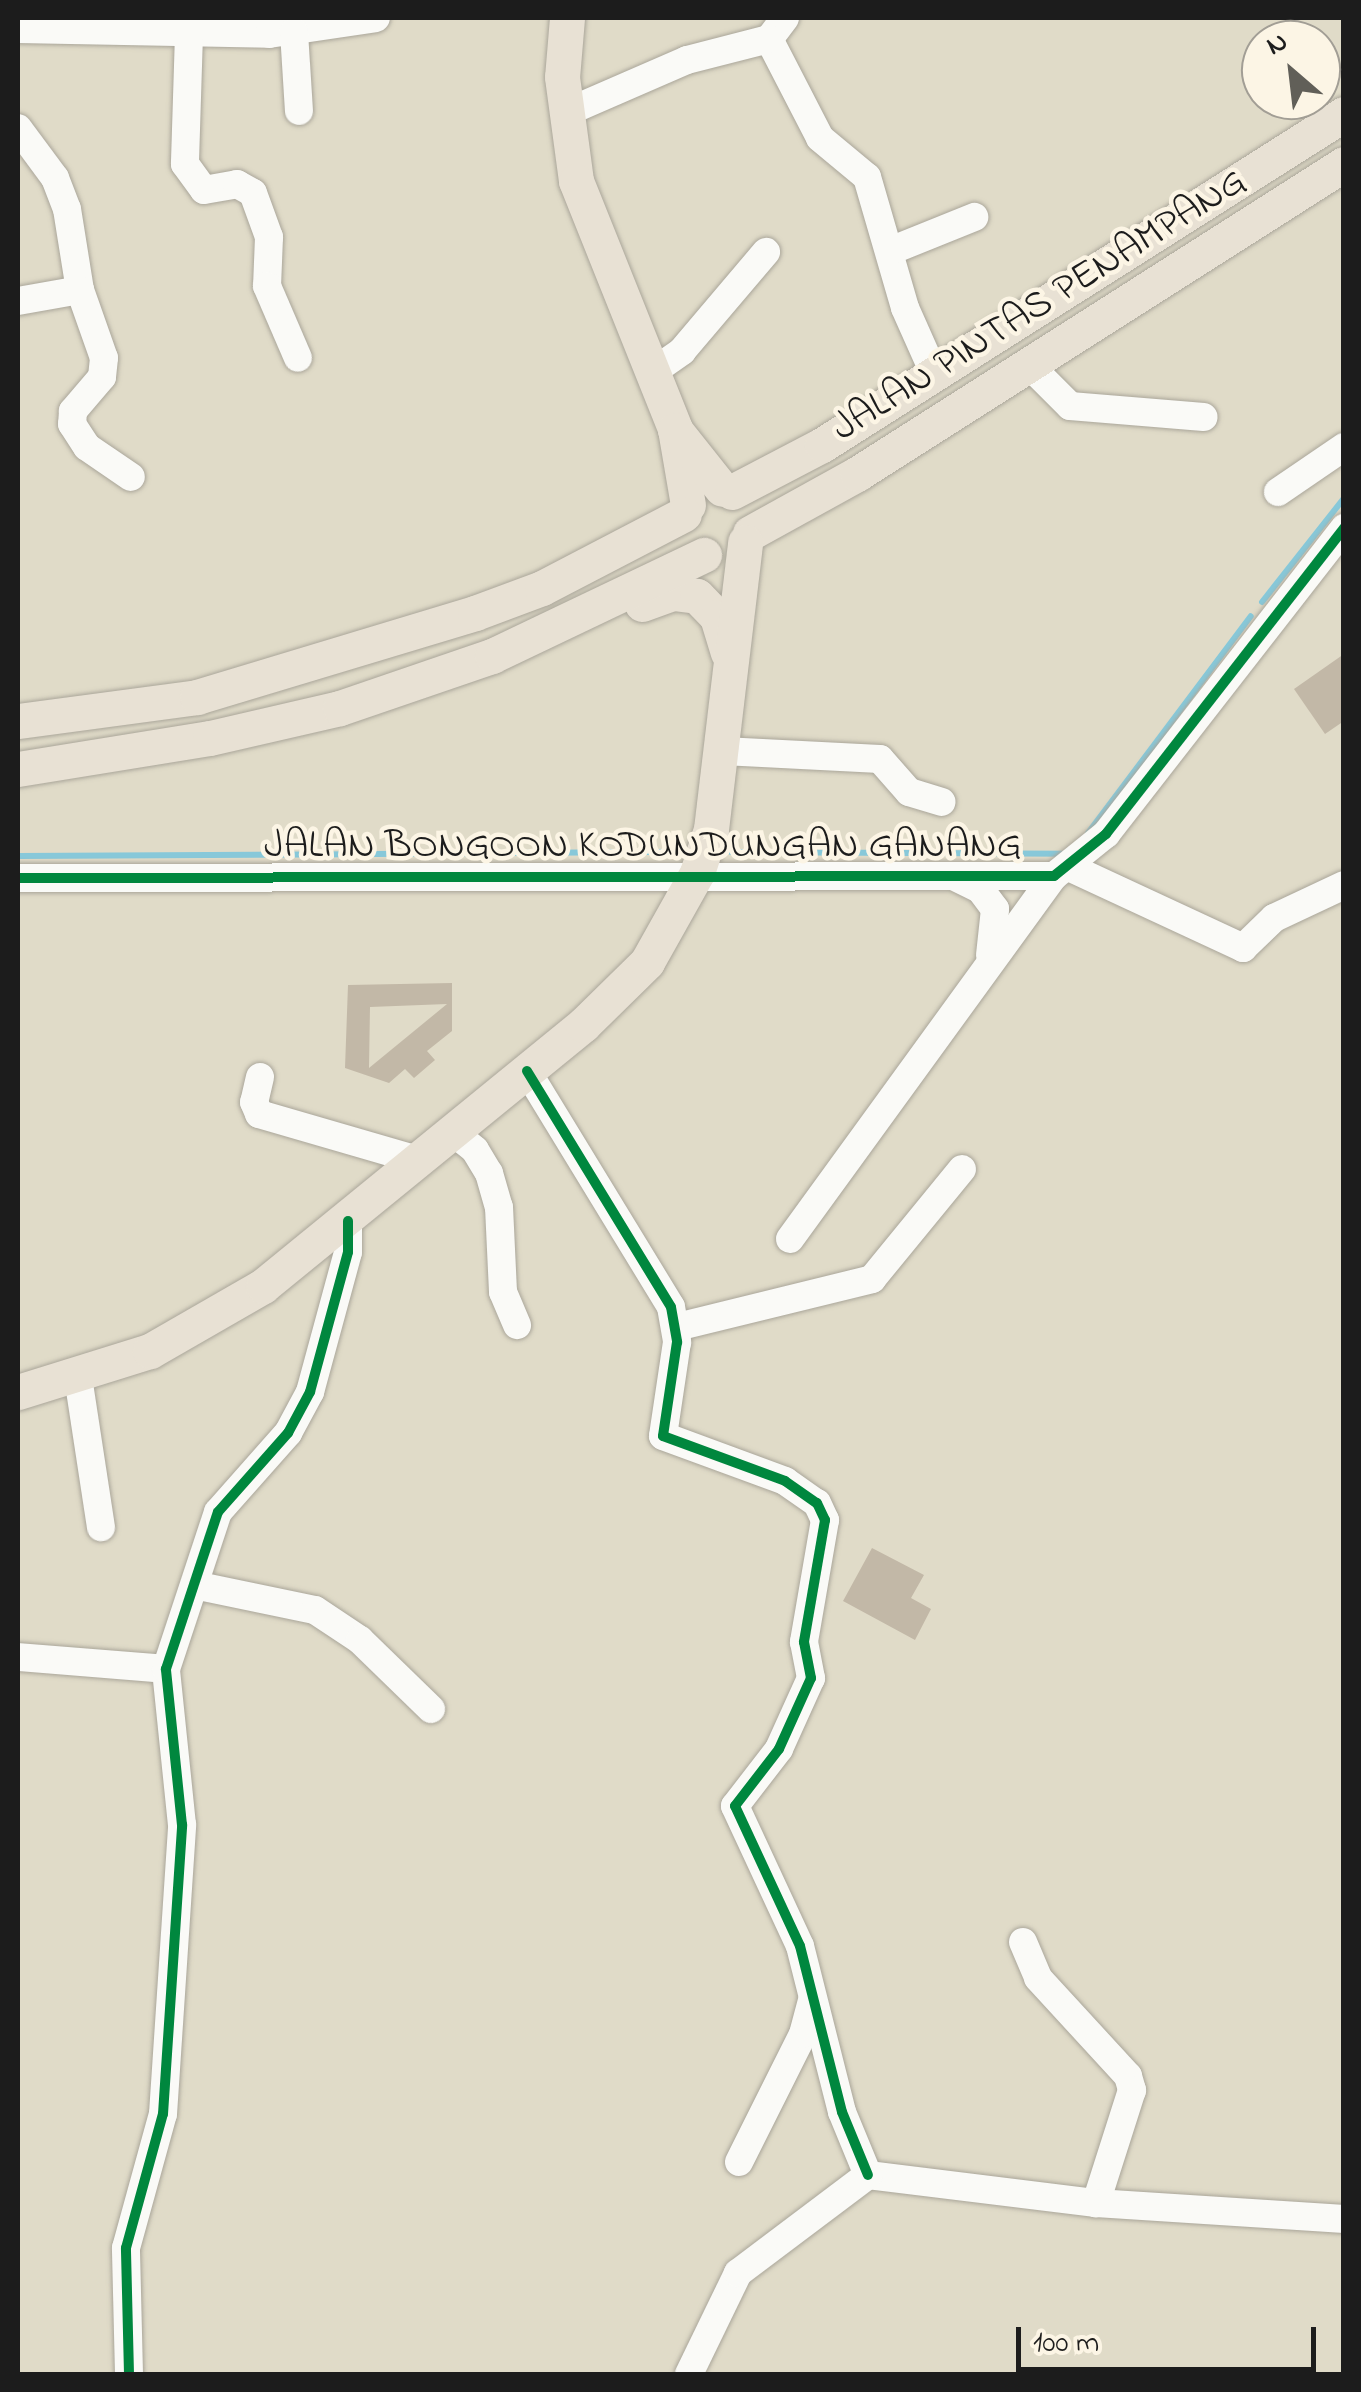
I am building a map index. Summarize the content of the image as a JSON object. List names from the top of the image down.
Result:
{
  "streets": {
    "main road": ["JALAN PINTAS PENAMPANG"],
    "street": ["JALAN BONGOON KODUNDUNGAN GANANG"]
  },
  "scale_bar": "100 m",
  "north": "top left"
}
